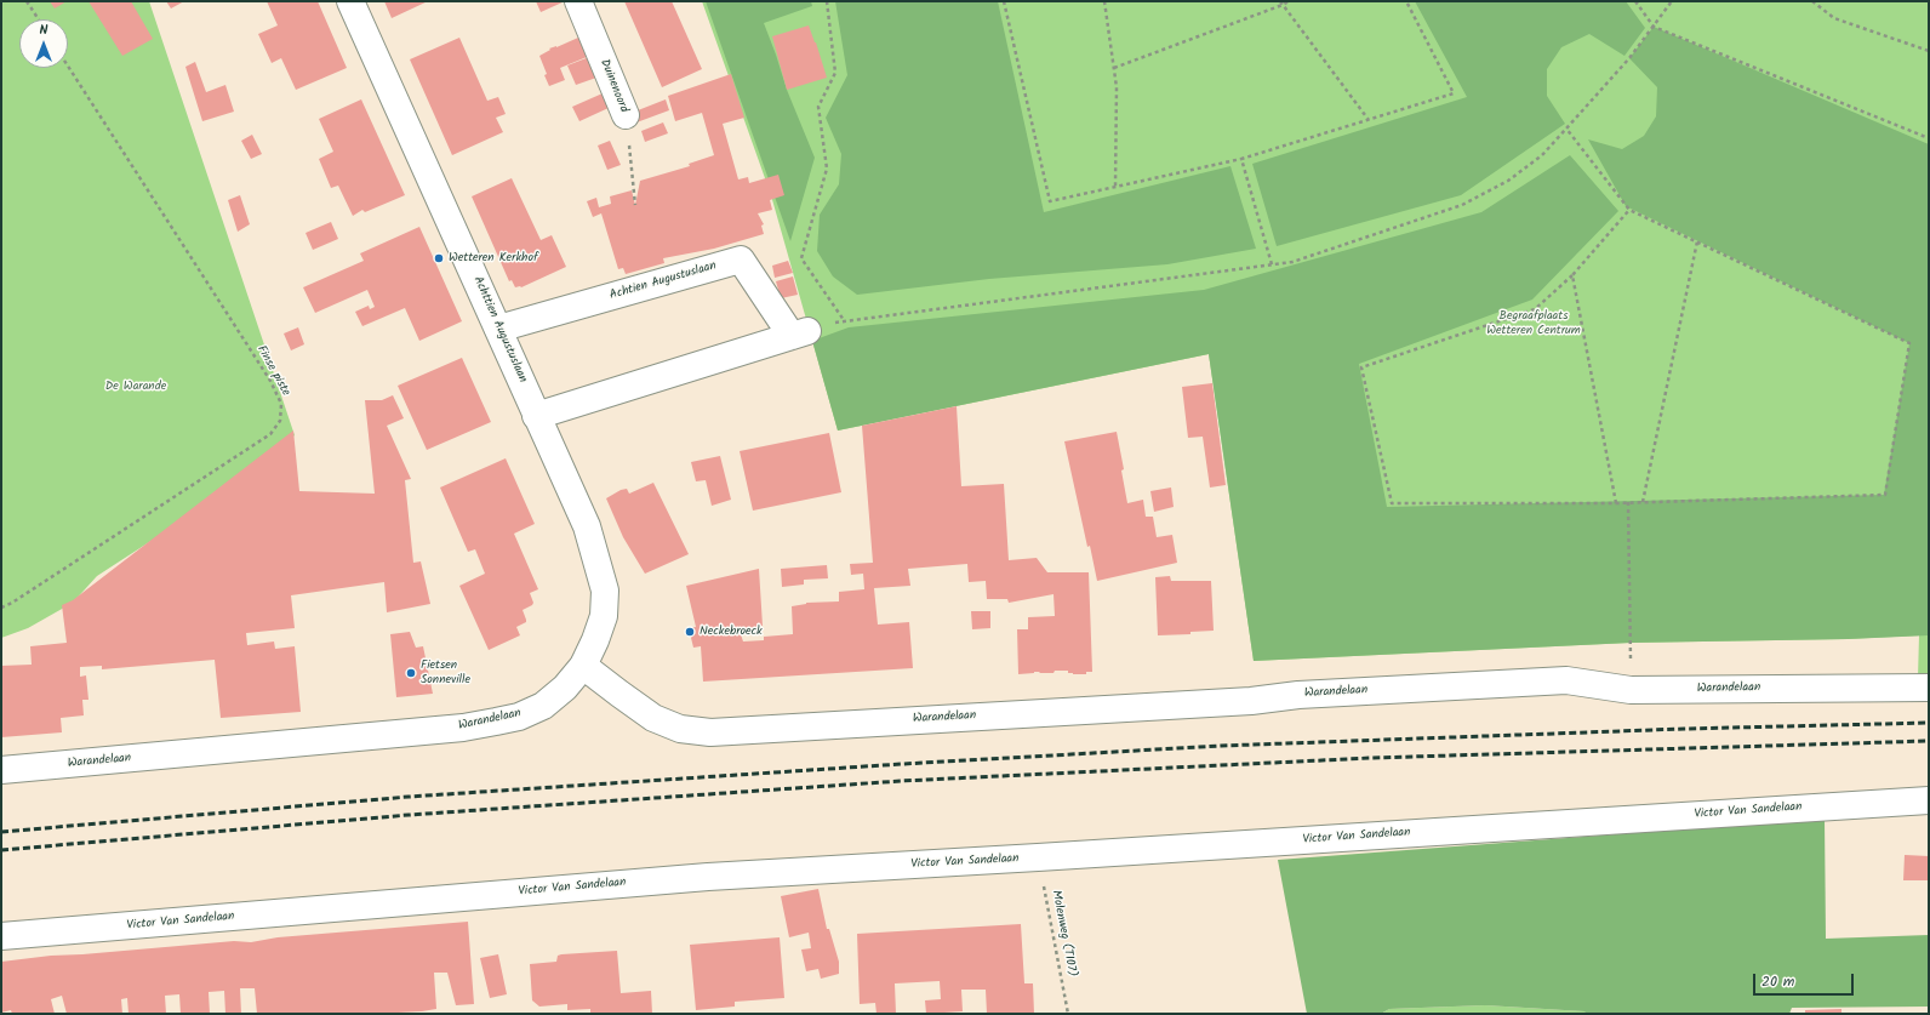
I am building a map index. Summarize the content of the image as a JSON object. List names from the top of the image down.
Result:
{
  "streets": {
    "street": [
      "Duinenoord",
      "Achtien Augustuslaan",
      "Achttien Augustuslaan",
      "Warandelaan",
      "Victor Van Sandelaan"
    ],
    "path": ["Finse piste", "Molenweg (T107)"]
  },
  "crossings": [
    ["Achtien Augustuslaan", "Achttien Augustuslaan"],
    ["Achttien Augustuslaan", "Warandelaan"],
    ["Victor Van Sandelaan", "Molenweg (T107)"]
  ],
  "parks": ["Begraafplaats Wetteren Centrum", "De Warande"],
  "places": ["Wetteren Kerkhof", "Neckebroeck", "Fietsen Sonneville"],
  "scale_bar": "20 m",
  "north": "top"
}
